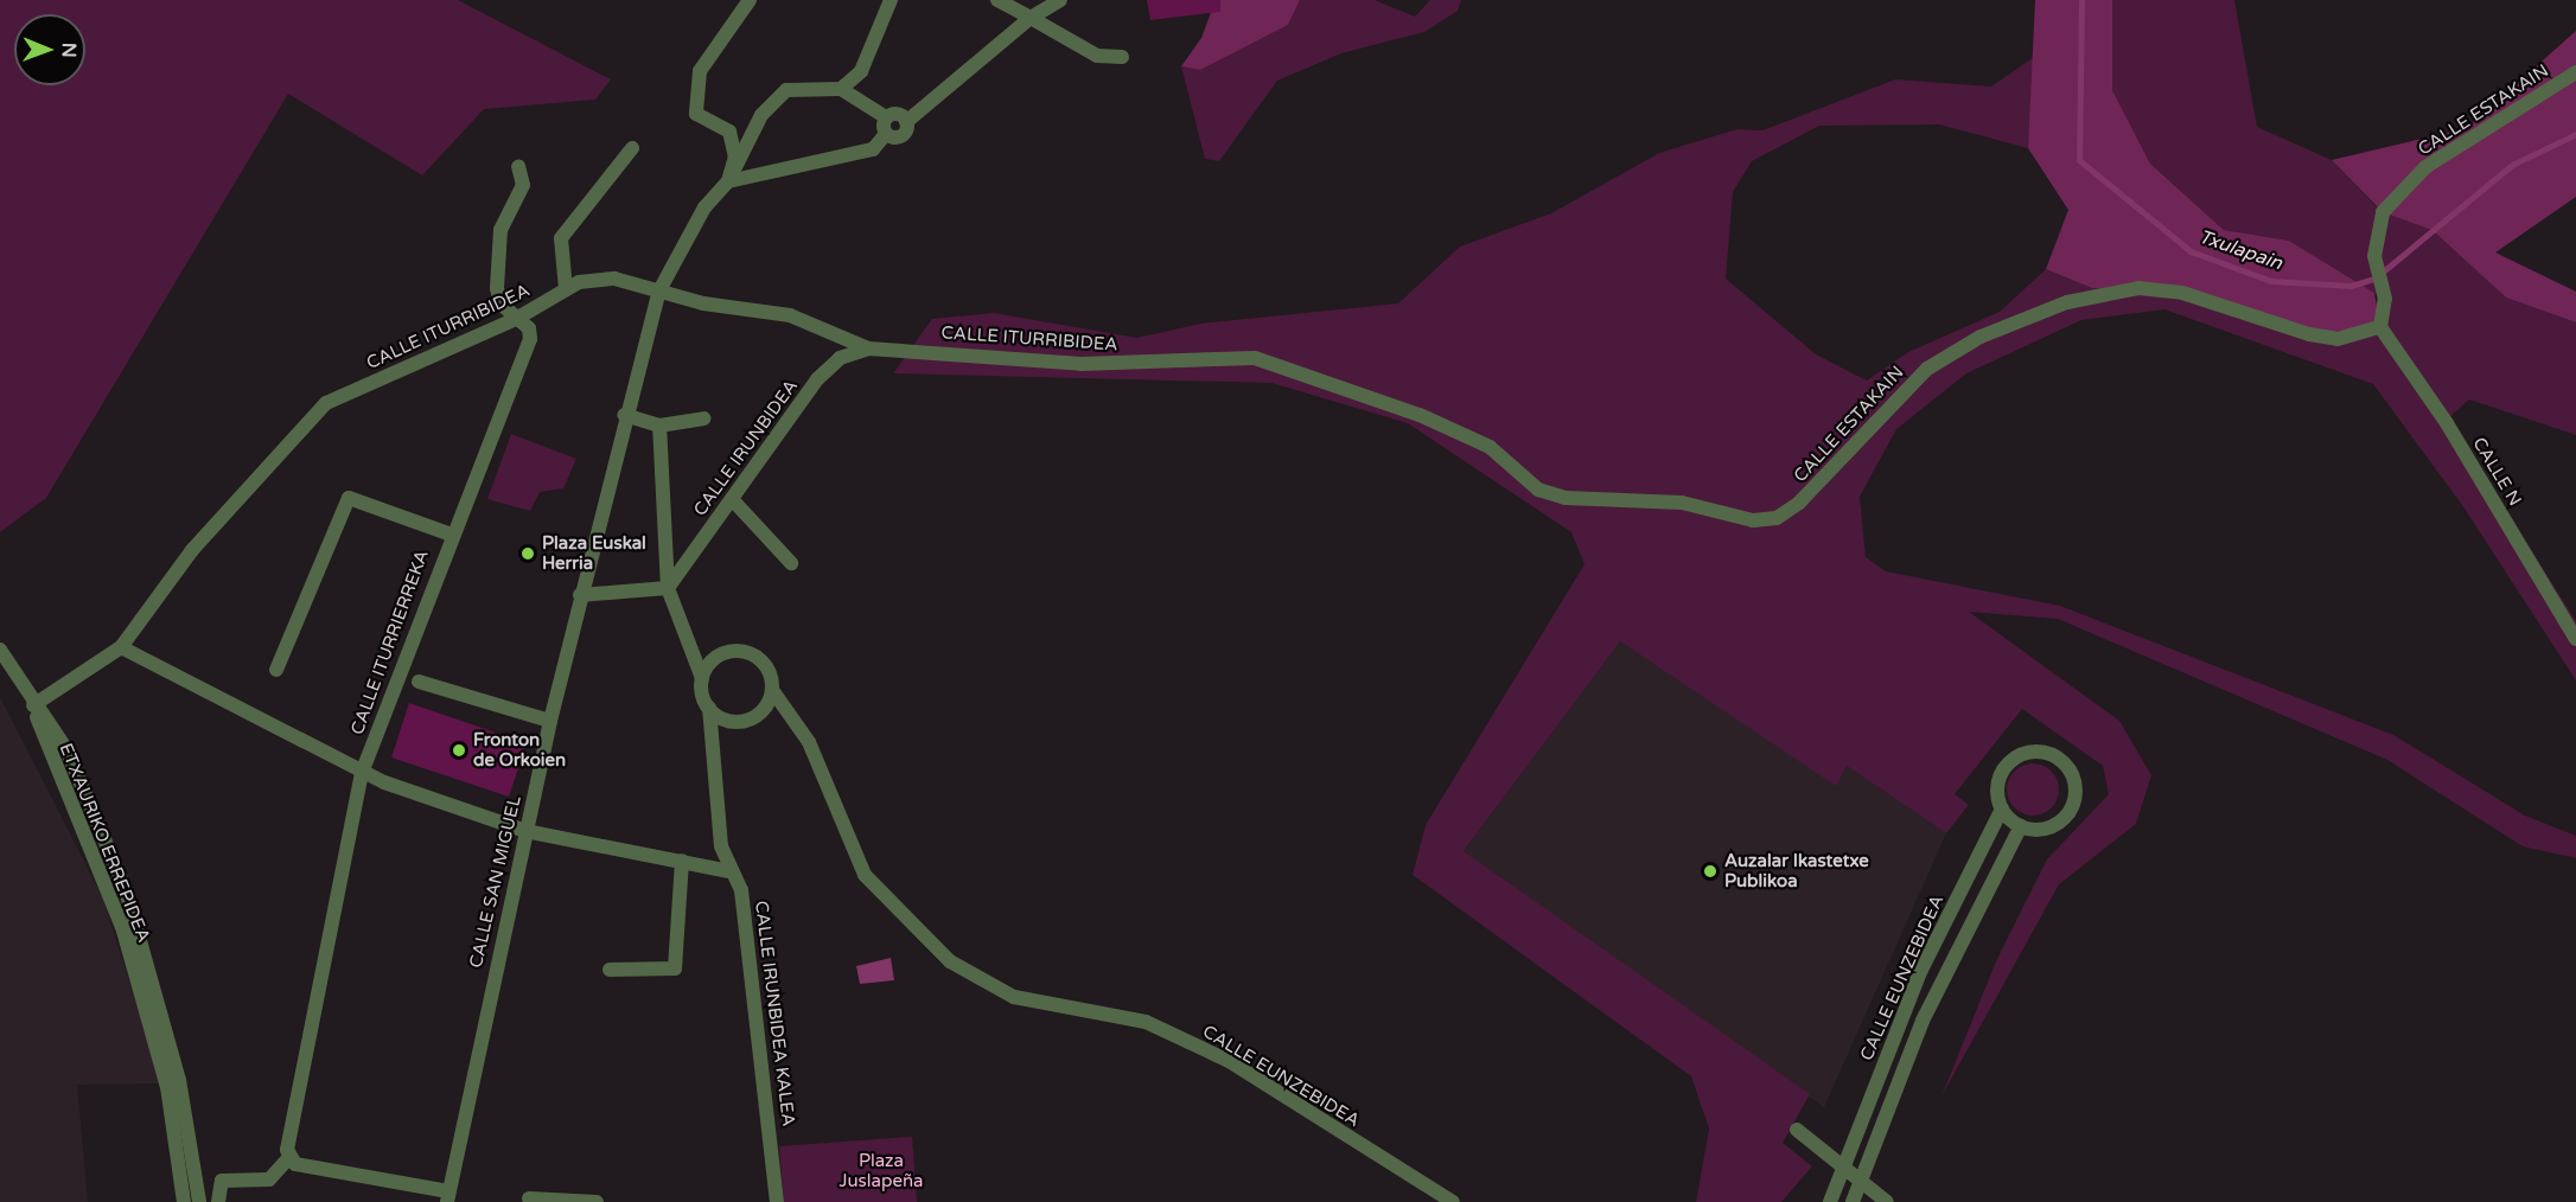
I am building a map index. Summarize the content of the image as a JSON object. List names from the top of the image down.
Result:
{
  "streets": {
    "street": [
      "CALLE ESTAKAIN",
      "CALLE ITURRIBIDEA",
      "CALLE IRUNBIDEA",
      "CALLE N",
      "CALLE ITURRIERREKA",
      "ETXAURIKO ERREPIDEA",
      "CALLE SAN MIGUEL",
      "CALLE EUNZEBIDEA",
      "CALLE IRUNBIDEA KALEA"
    ]
  },
  "crossings": [
    ["CALLE ESTAKAIN", "CALLE ITURRIBIDEA"],
    ["CALLE ESTAKAIN", "CALLE N"],
    ["CALLE ITURRIBIDEA", "CALLE IRUNBIDEA"],
    ["CALLE ITURRIBIDEA", "CALLE ITURRIERREKA"],
    ["CALLE ITURRIBIDEA", "ETXAURIKO ERREPIDEA"],
    ["CALLE ITURRIBIDEA", "CALLE SAN MIGUEL"],
    ["CALLE EUNZEBIDEA", "CALLE IRUNBIDEA KALEA"]
  ],
  "water": ["Txulapain"],
  "parks": ["Plaza Juslapeña"],
  "places": ["Plaza Euskal Herria", "Fronton de Orkoien", "Auzalar Ikastetxe Publikoa"],
  "north": "right"
}
